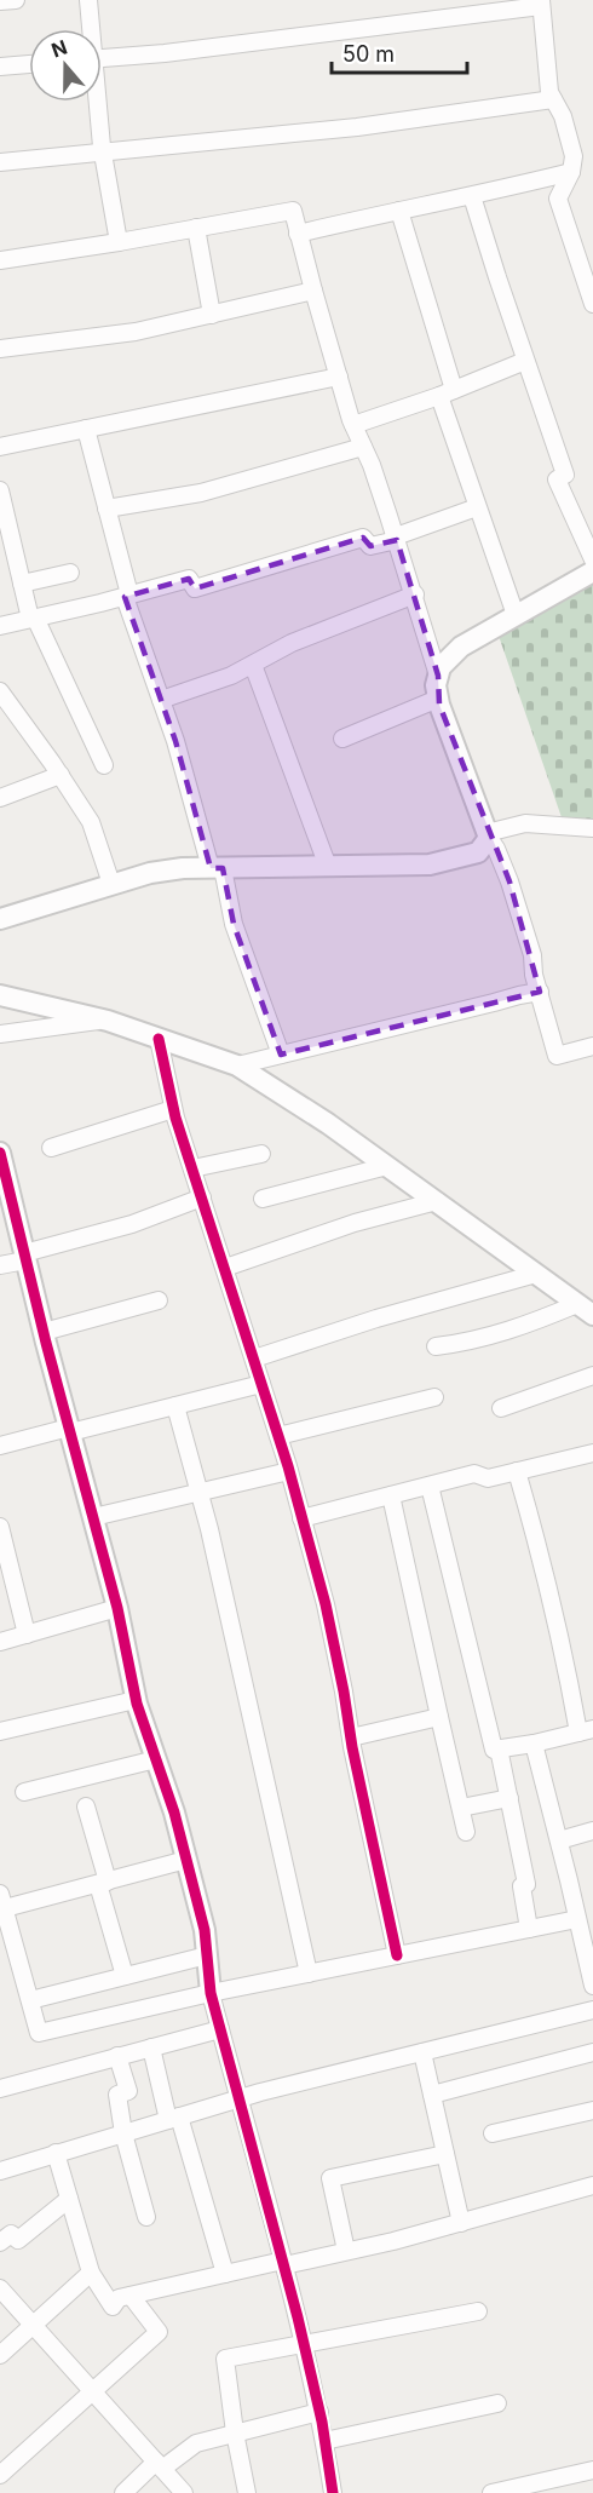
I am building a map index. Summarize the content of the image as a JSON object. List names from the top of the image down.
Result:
{
  "scale_bar": "50 m",
  "north": "top"
}
